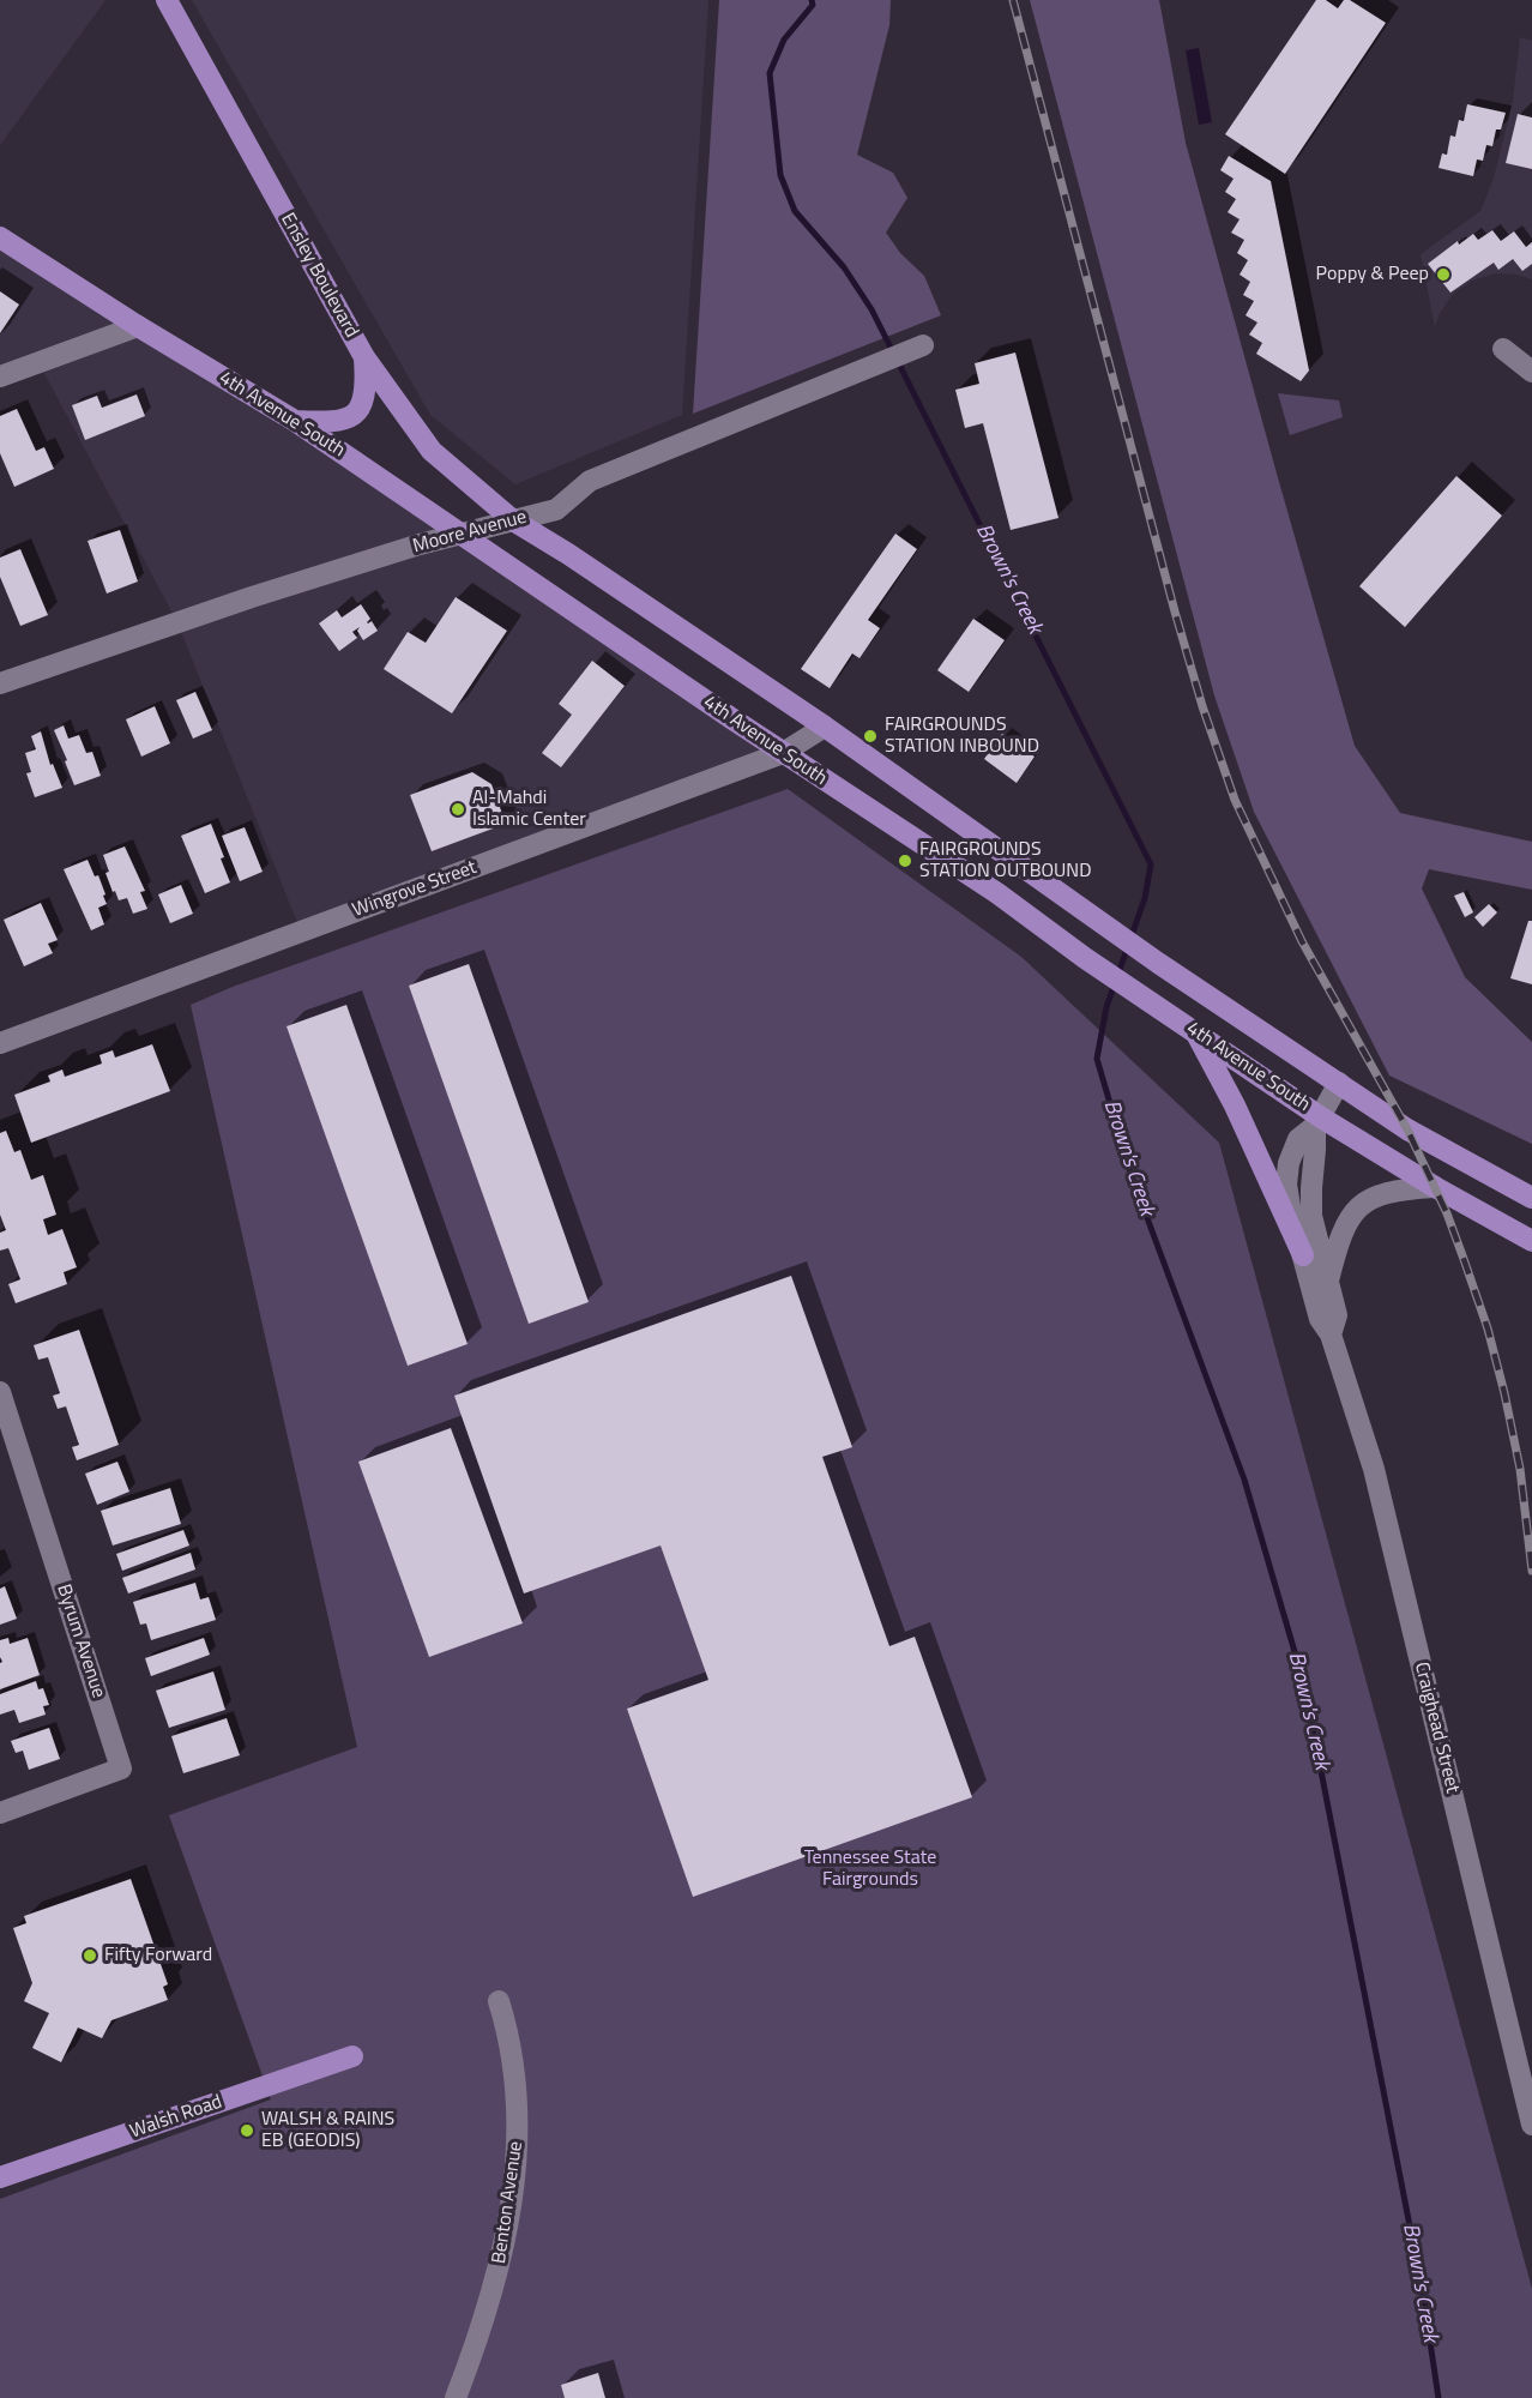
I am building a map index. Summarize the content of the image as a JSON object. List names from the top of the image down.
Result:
{
  "streets": {
    "main road": ["Ensley Boulevard", "4th Avenue South", "Walsh Road"],
    "street": [
      "Moore Avenue",
      "Wingrove Street",
      "Byrum Avenue",
      "Craighead Street",
      "Benton Avenue"
    ]
  },
  "crossings": [
    ["Ensley Boulevard", "4th Avenue South"],
    ["Ensley Boulevard", "Moore Avenue"],
    ["4th Avenue South", "Moore Avenue"],
    ["4th Avenue South", "Wingrove Street"],
    ["4th Avenue South", "Craighead Street"]
  ],
  "water": ["Brown's Creek"],
  "parks": ["Tennessee State Fairgrounds"],
  "places": [
    "Poppy & Peep",
    "FAIRGROUNDS STATION INBOUND",
    "Al-Mahdi Islamic Center",
    "FAIRGROUNDS STATION OUTBOUND",
    "Fifty Forward",
    "WALSH & RAINS EB (GEODIS)"
  ]
}
